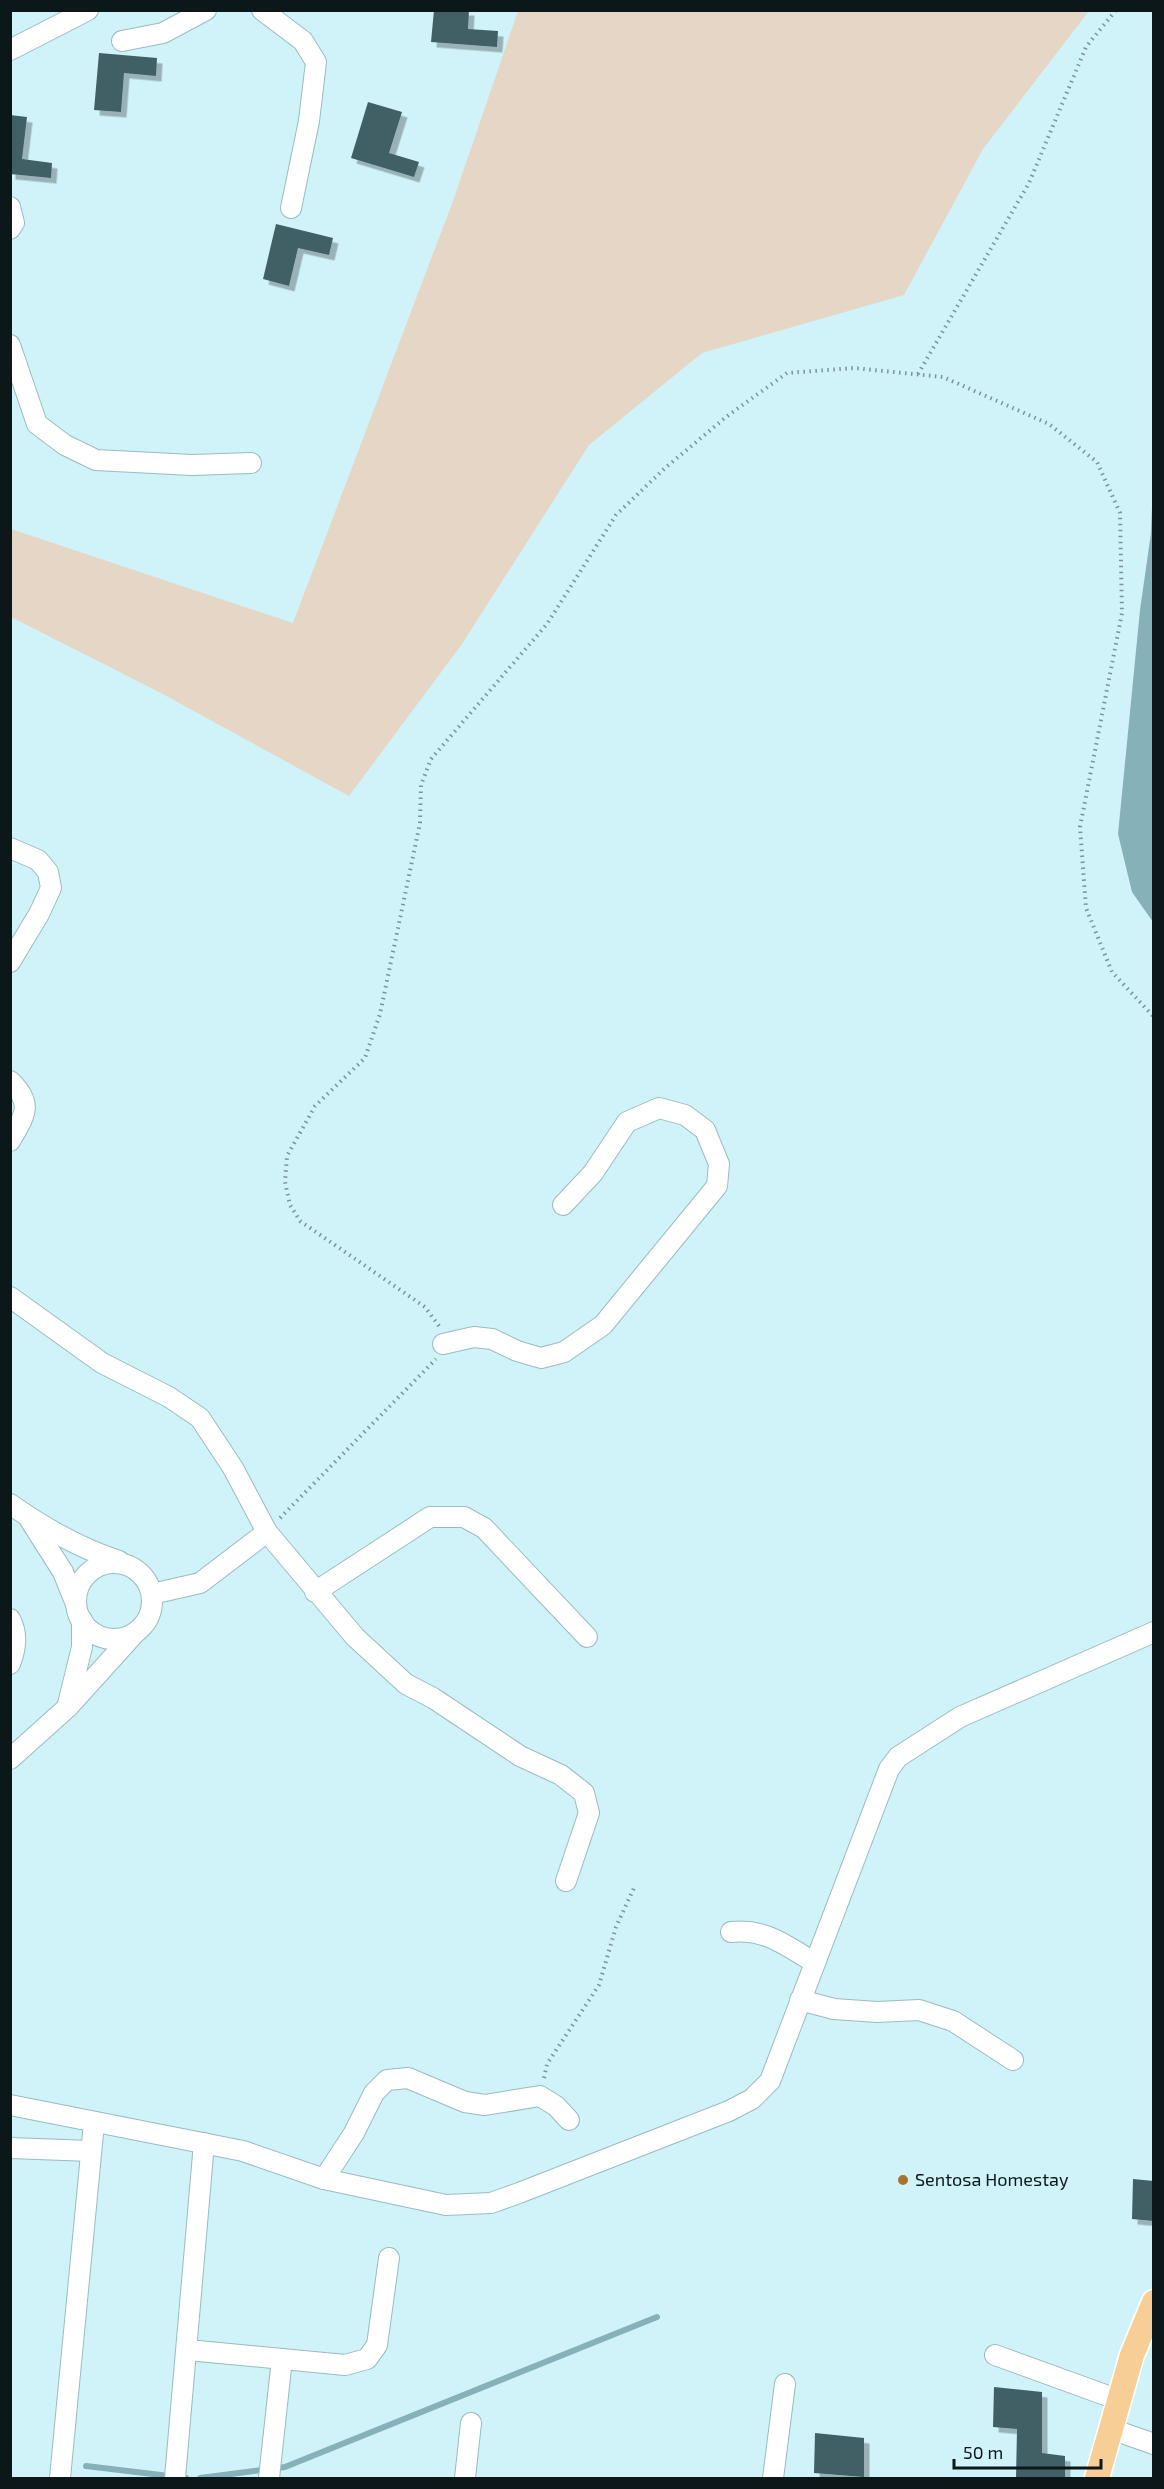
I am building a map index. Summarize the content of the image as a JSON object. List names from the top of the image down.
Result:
{
  "places": ["Sentosa Homestay"],
  "scale_bar": "50 m"
}
